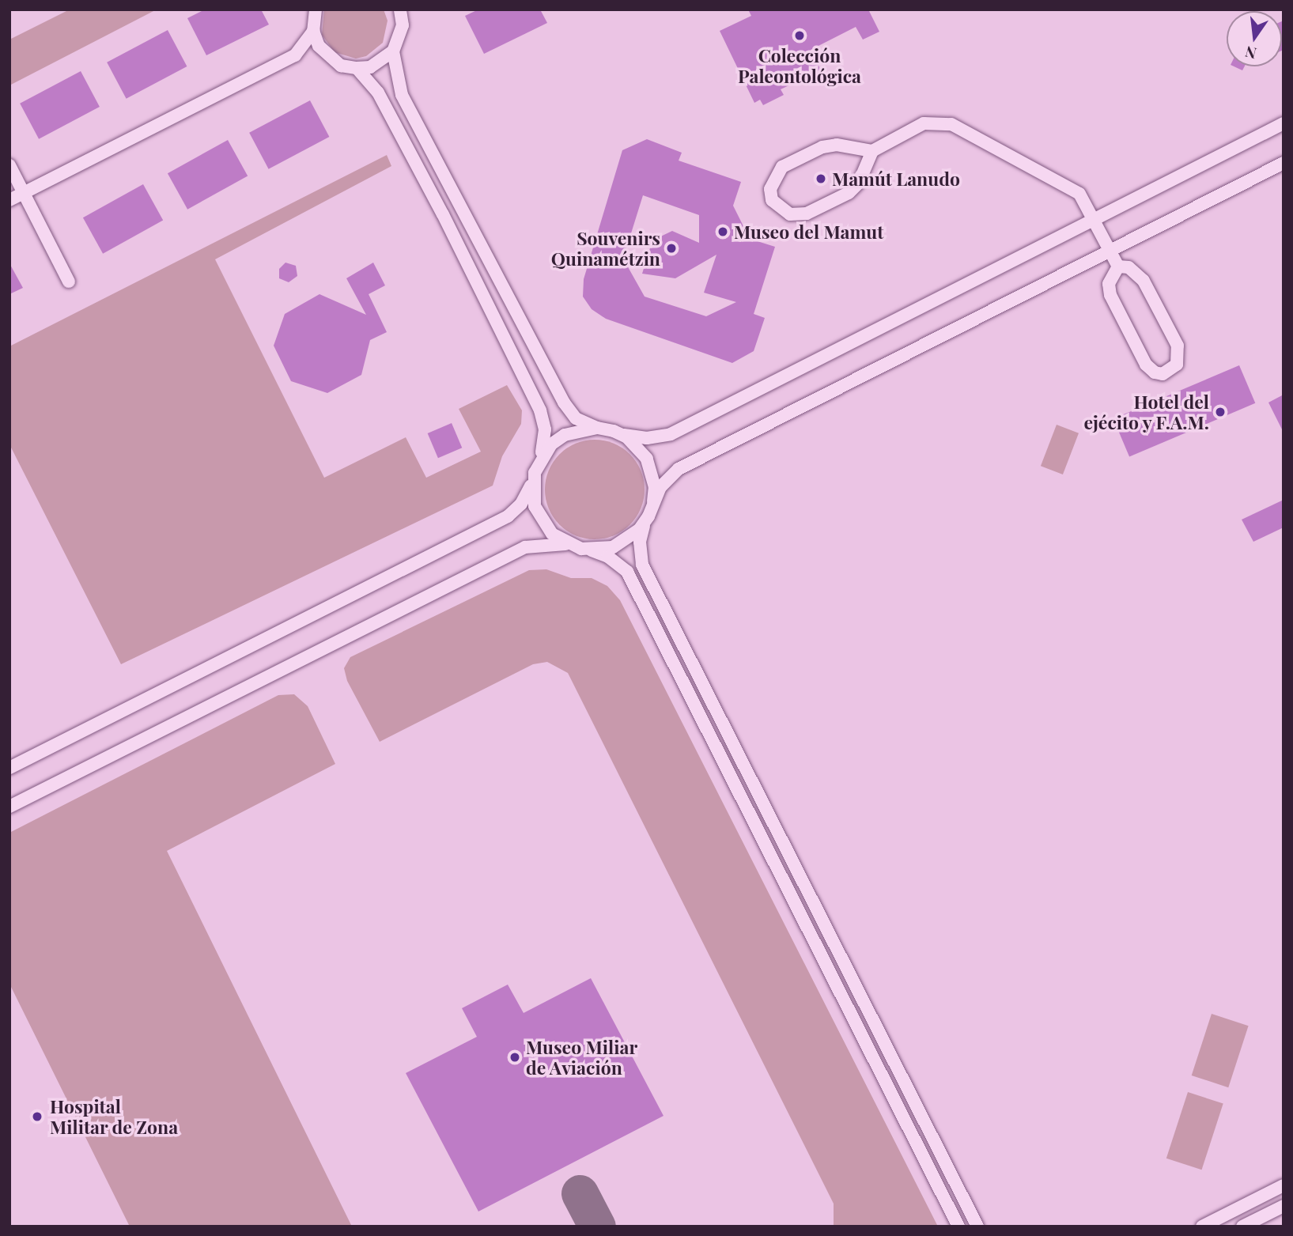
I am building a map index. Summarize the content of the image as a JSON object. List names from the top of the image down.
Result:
{
  "places": [
    "Colección Paleontológica",
    "Mamút Lanudo",
    "Museo del Mamut",
    "Souvenirs Quinamétzin",
    "Hotel del ejécito y F.A.M.",
    "Museo Miliar de Aviación",
    "Hospital Militar de Zona"
  ],
  "north": "bottom"
}
